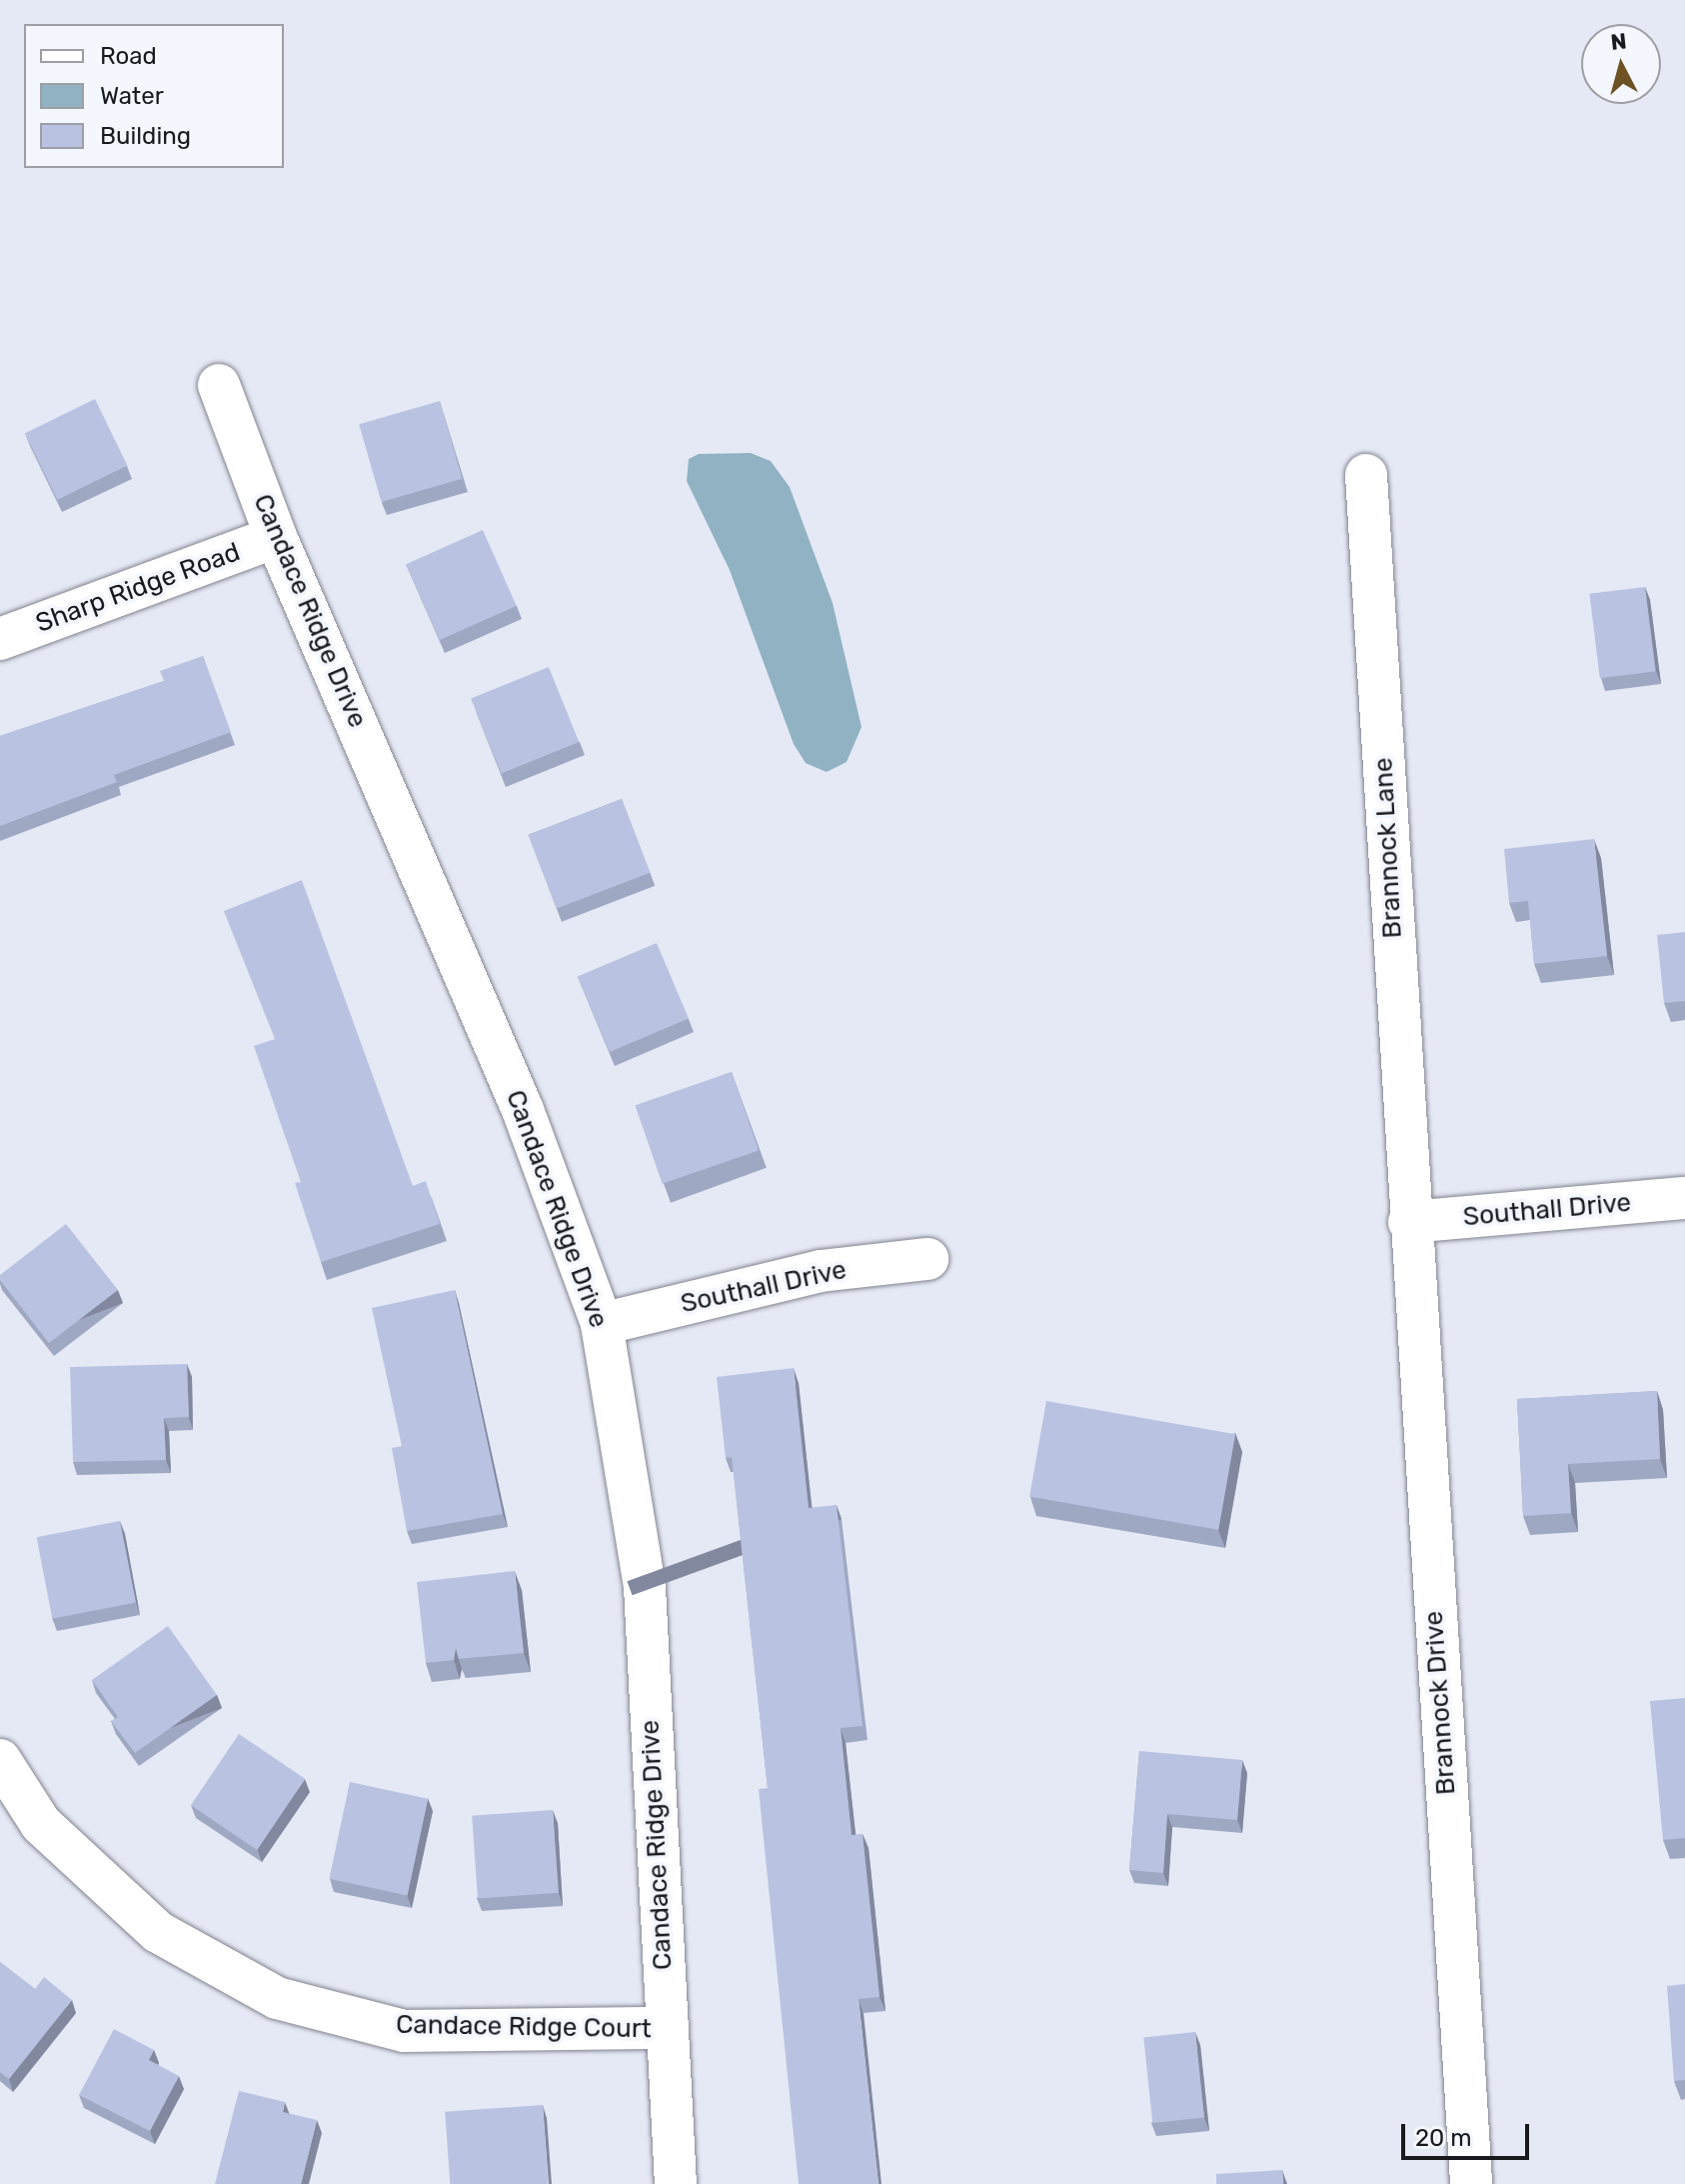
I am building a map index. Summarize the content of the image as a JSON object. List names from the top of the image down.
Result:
{
  "streets": {
    "street": [
      "Sharp Ridge Road",
      "Candace Ridge Drive",
      "Brannock Lane",
      "Southall Drive",
      "Brannock Drive",
      "Candace Ridge Court"
    ]
  },
  "crossings": [
    ["Sharp Ridge Road", "Candace Ridge Drive"],
    ["Candace Ridge Drive", "Southall Drive"],
    ["Candace Ridge Drive", "Candace Ridge Court"],
    ["Brannock Lane", "Southall Drive"],
    ["Brannock Lane", "Brannock Drive"],
    ["Southall Drive", "Brannock Drive"]
  ],
  "legend": ["Road", "Water", "Building"],
  "scale_bar": "20 m",
  "north": "top"
}
